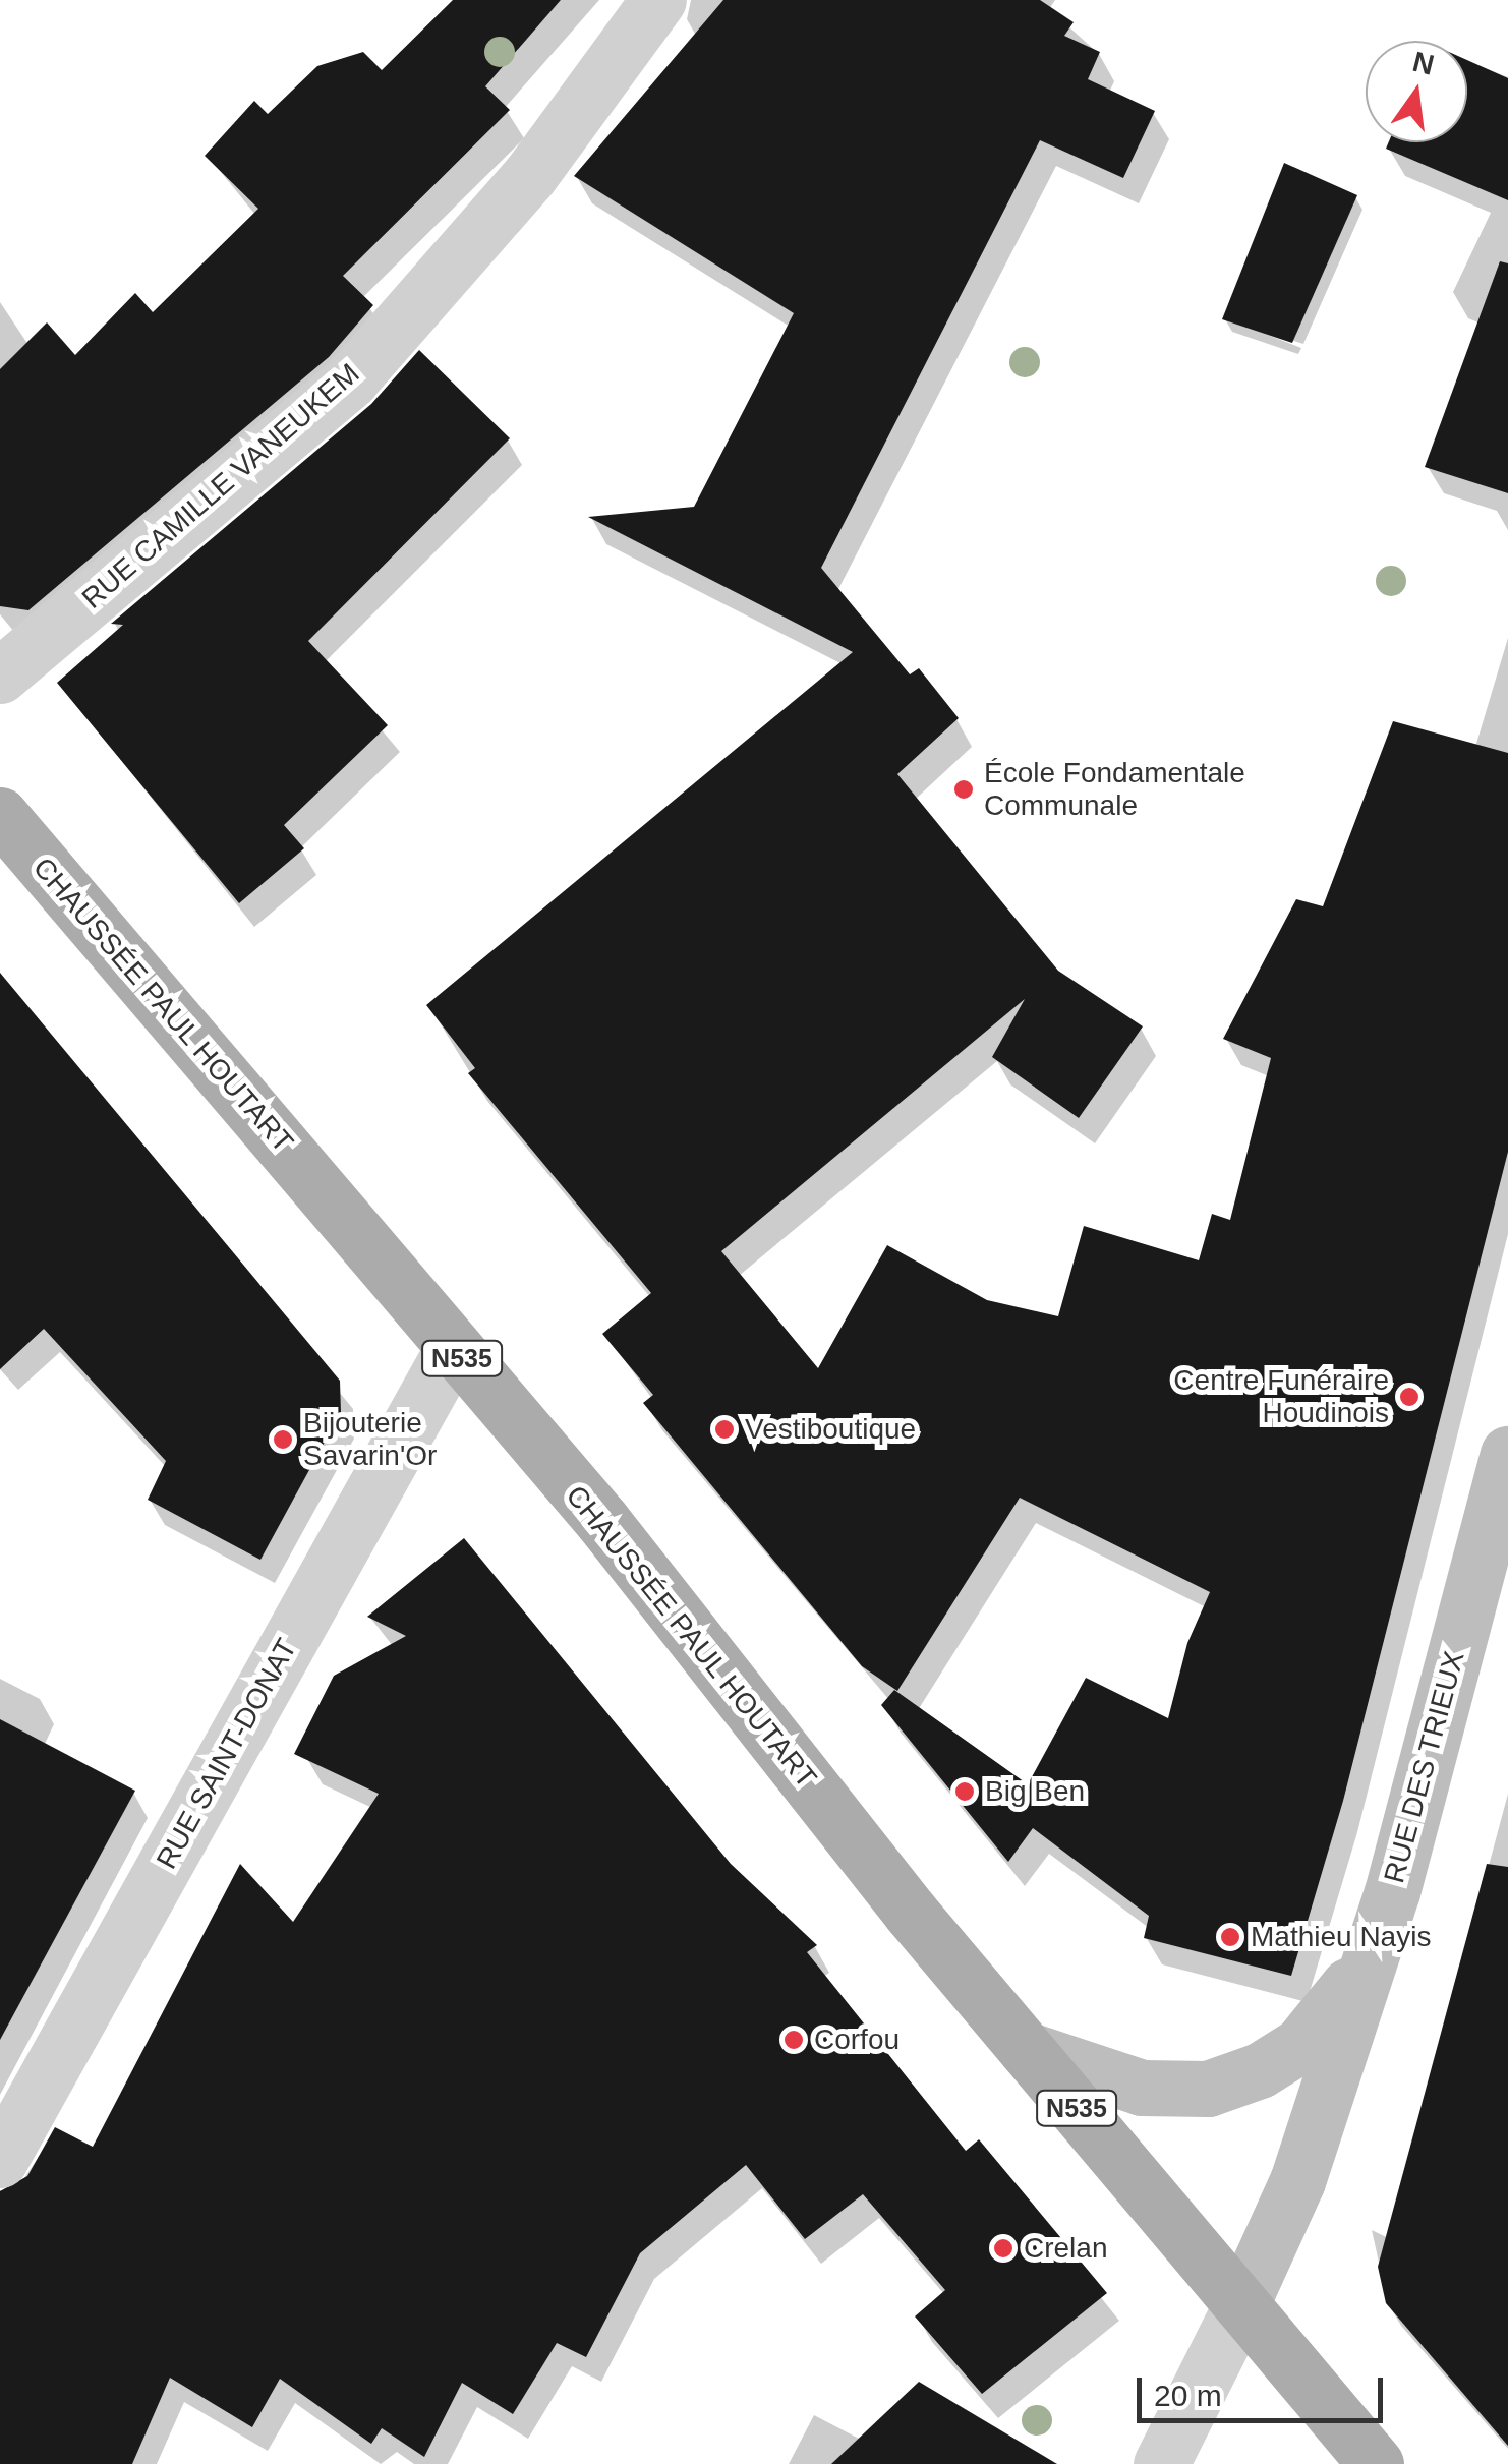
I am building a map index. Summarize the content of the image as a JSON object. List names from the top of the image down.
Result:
{
  "streets": {
    "main road": ["CHAUSSÉE PAUL HOUTART", "N535"],
    "street": ["RUE CAMILLE VANEUKEM", "RUE SAINT-DONAT", "RUE DES TRIEUX"]
  },
  "crossings": [
    ["CHAUSSÉE PAUL HOUTART", "RUE SAINT-DONAT"],
    ["CHAUSSÉE PAUL HOUTART", "RUE DES TRIEUX"]
  ],
  "places": [
    "École Fondamentale Communale",
    "Centre Funéraire Houdinois",
    "Vestiboutique",
    "Bijouterie Savarin'Or",
    "Big Ben",
    "Mathieu Nayis",
    "Corfou",
    "Crelan"
  ],
  "scale_bar": "20 m",
  "north": "top"
}
